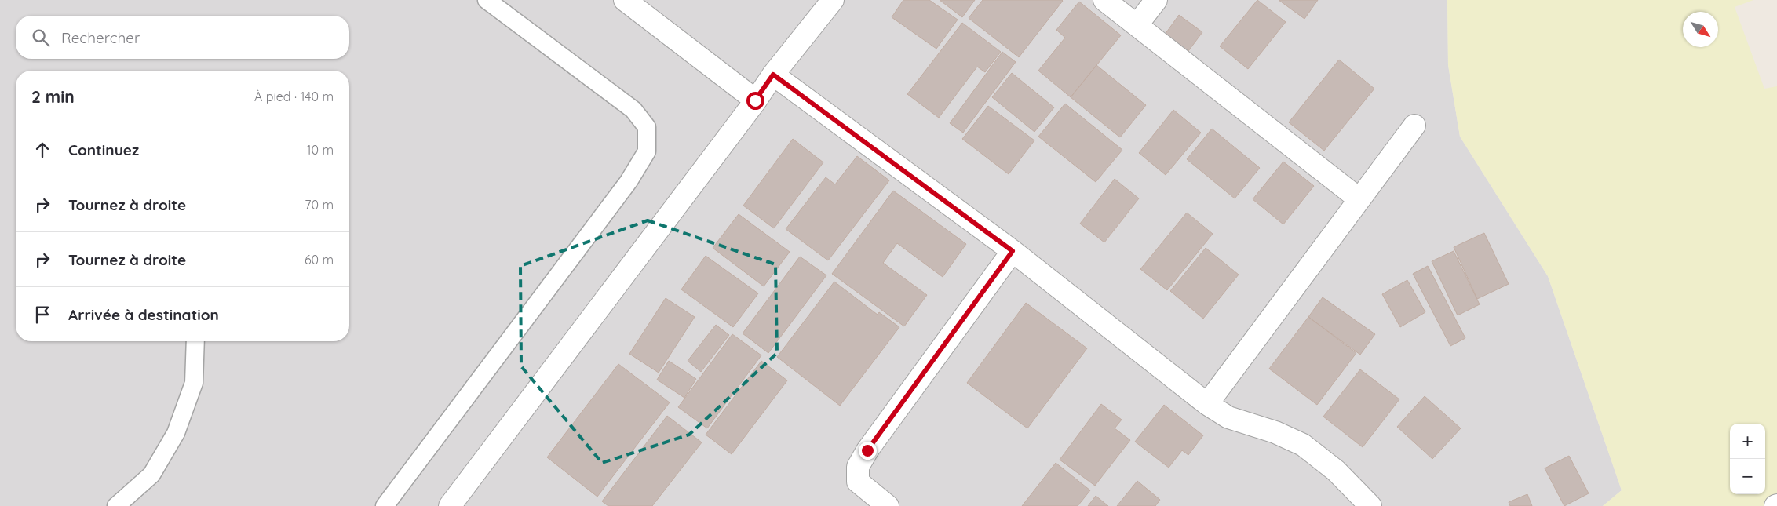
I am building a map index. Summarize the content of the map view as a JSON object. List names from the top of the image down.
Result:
{
  "north": "bottom right",
  "page": {
    "search": "Rechercher",
    "heading": ["2 min", "À pied · 140 m"],
    "list": [
      ["Continuez", "10 m"],
      ["Tournez à droite", "70 m"],
      ["Tournez à droite", "60 m"],
      "Arrivée à destination"
    ],
    "map_buttons": ["+", "−"]
  }
}
